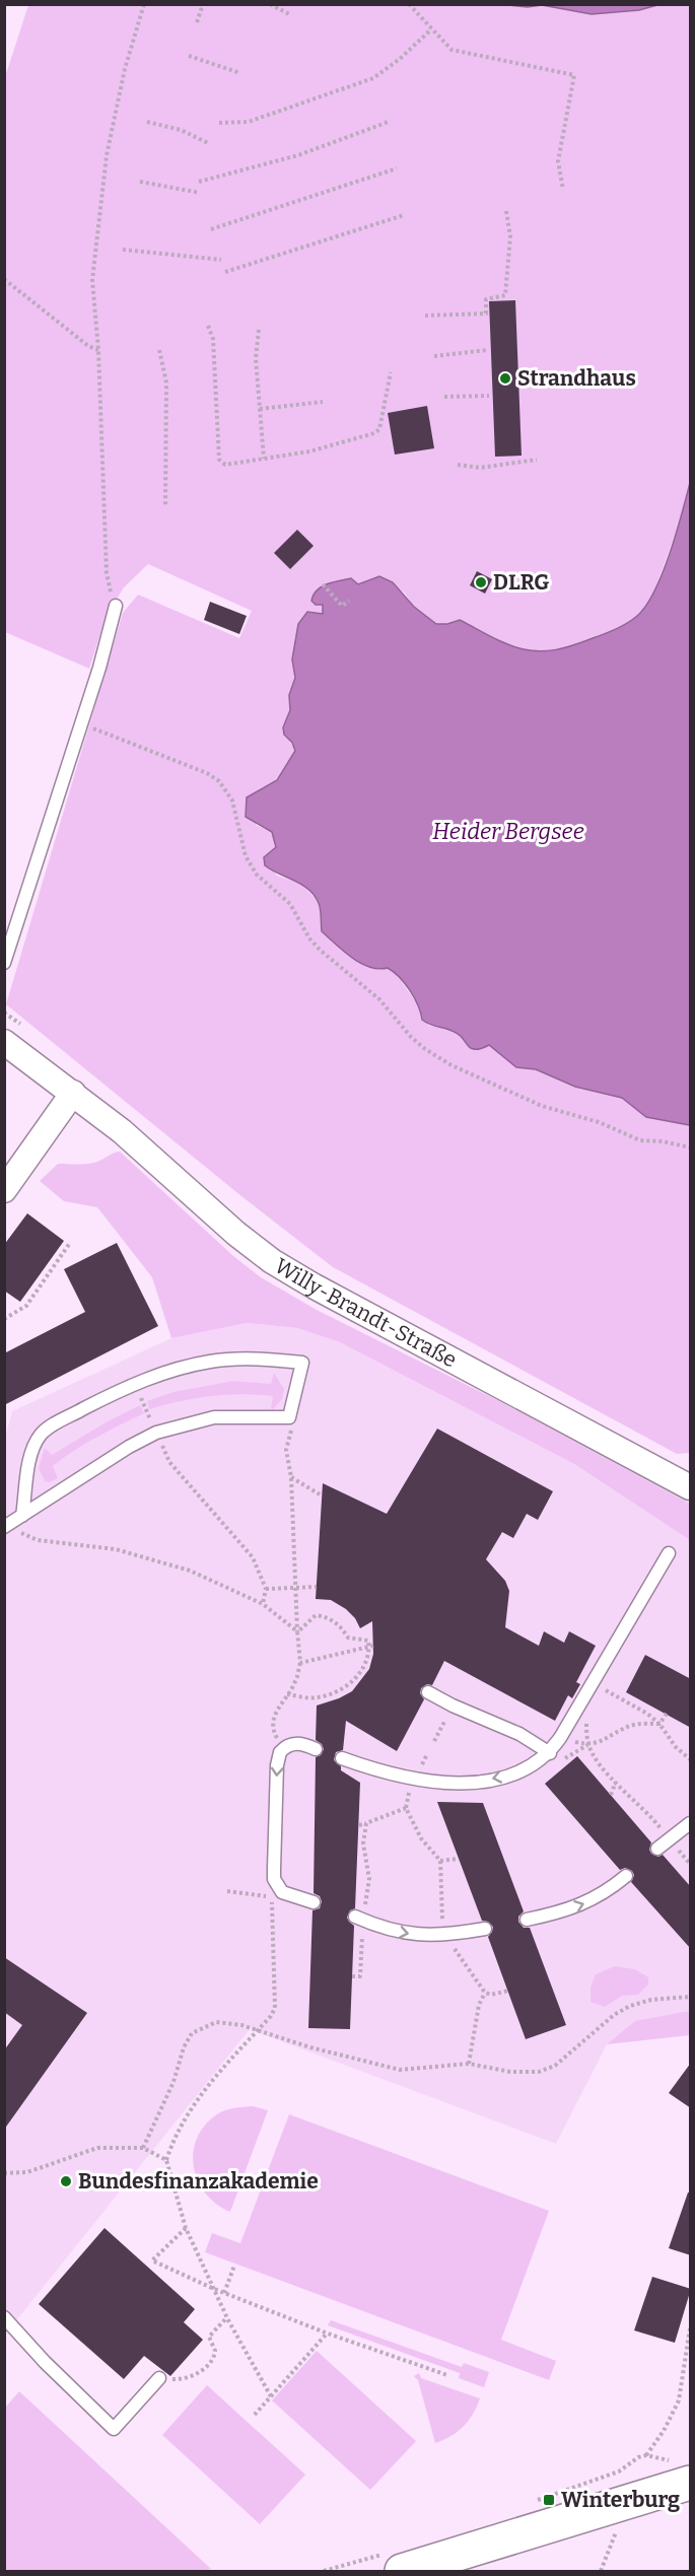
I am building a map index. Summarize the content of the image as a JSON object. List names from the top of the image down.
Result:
{
  "streets": {
    "street": ["Willy-Brandt-Straße"]
  },
  "water": ["Heider Bergsee"],
  "places": {
    "other": ["Strandhaus", "DLRG", "Bundesfinanzakademie"],
    "transit": ["Winterburg"]
  }
}
